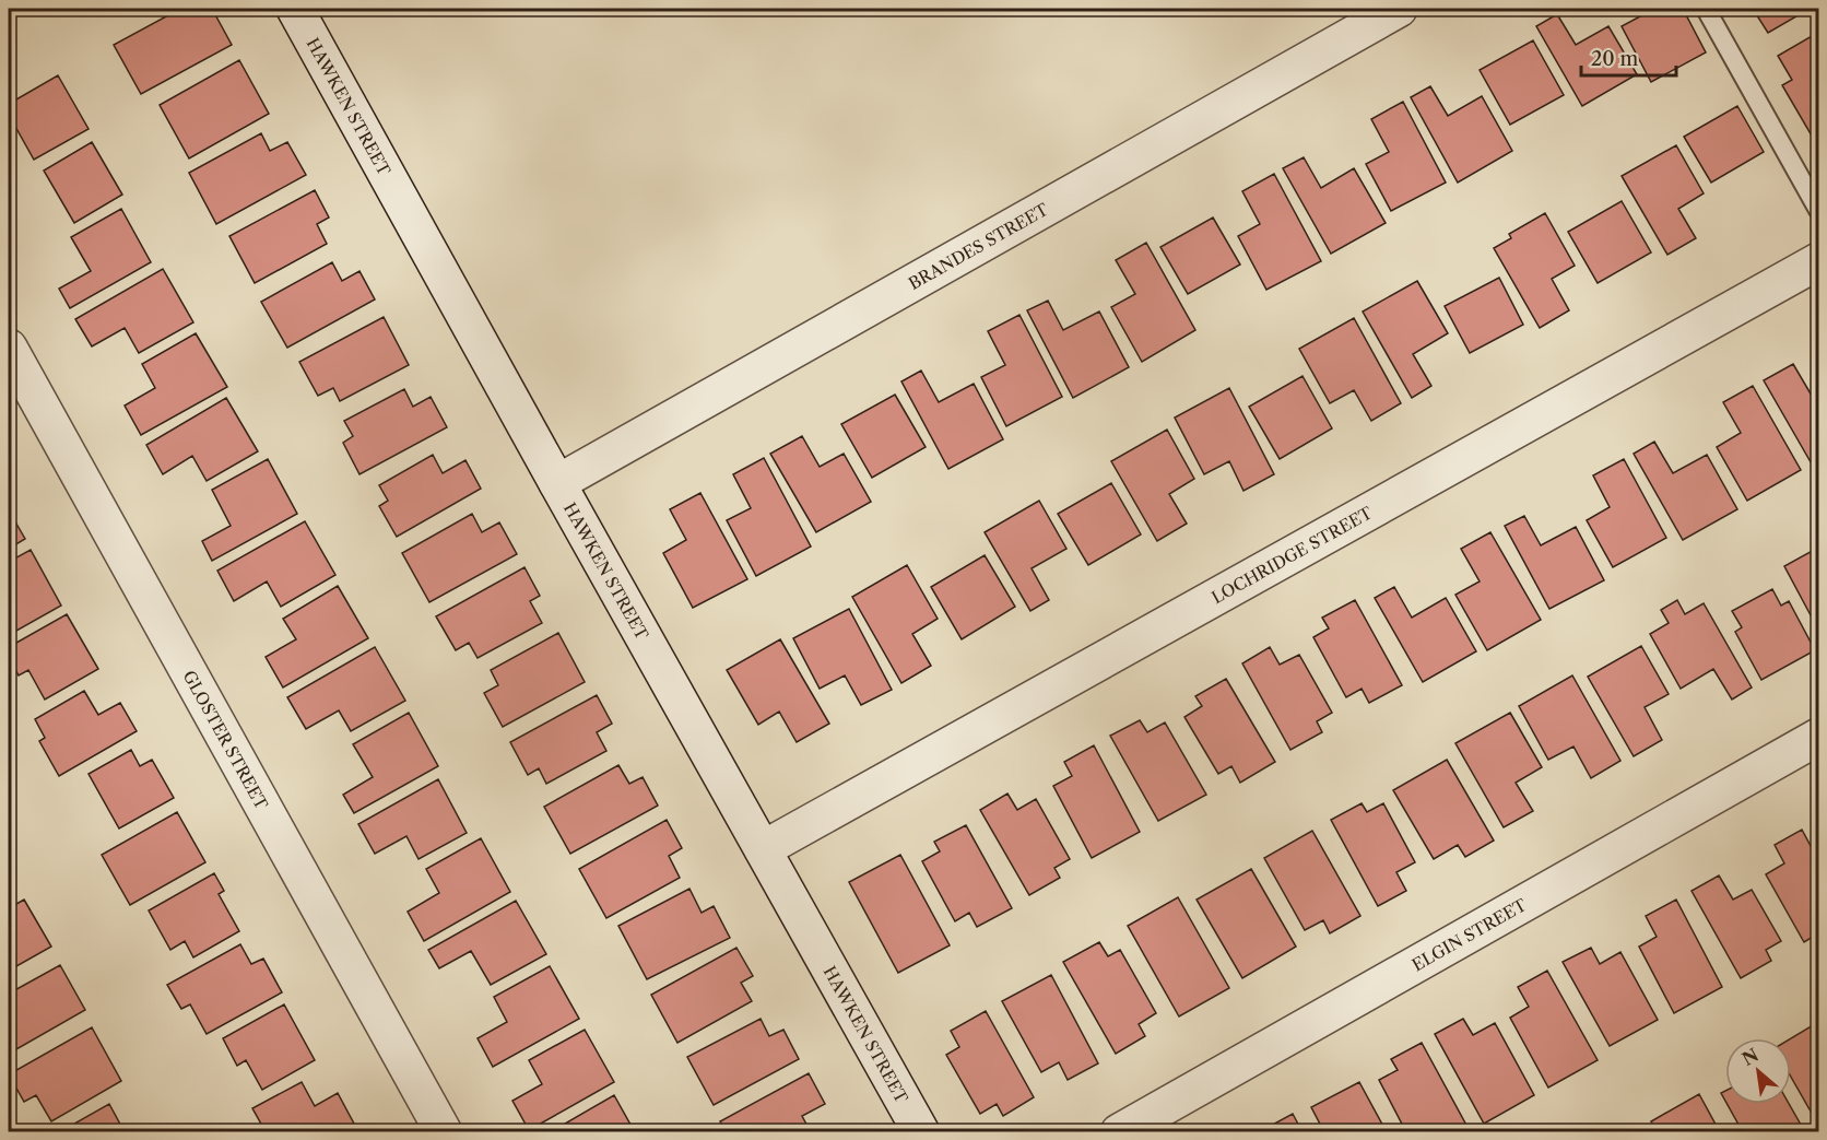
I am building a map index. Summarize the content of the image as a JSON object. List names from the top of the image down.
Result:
{
  "streets": {
    "street": [
      "HAWKEN STREET",
      "BRANDES STREET",
      "LOCHRIDGE STREET",
      "GLOSTER STREET",
      "ELGIN STREET"
    ]
  },
  "crossings": [
    ["HAWKEN STREET", "BRANDES STREET"],
    ["HAWKEN STREET", "LOCHRIDGE STREET"]
  ],
  "scale_bar": "20 m",
  "north": "top left"
}
